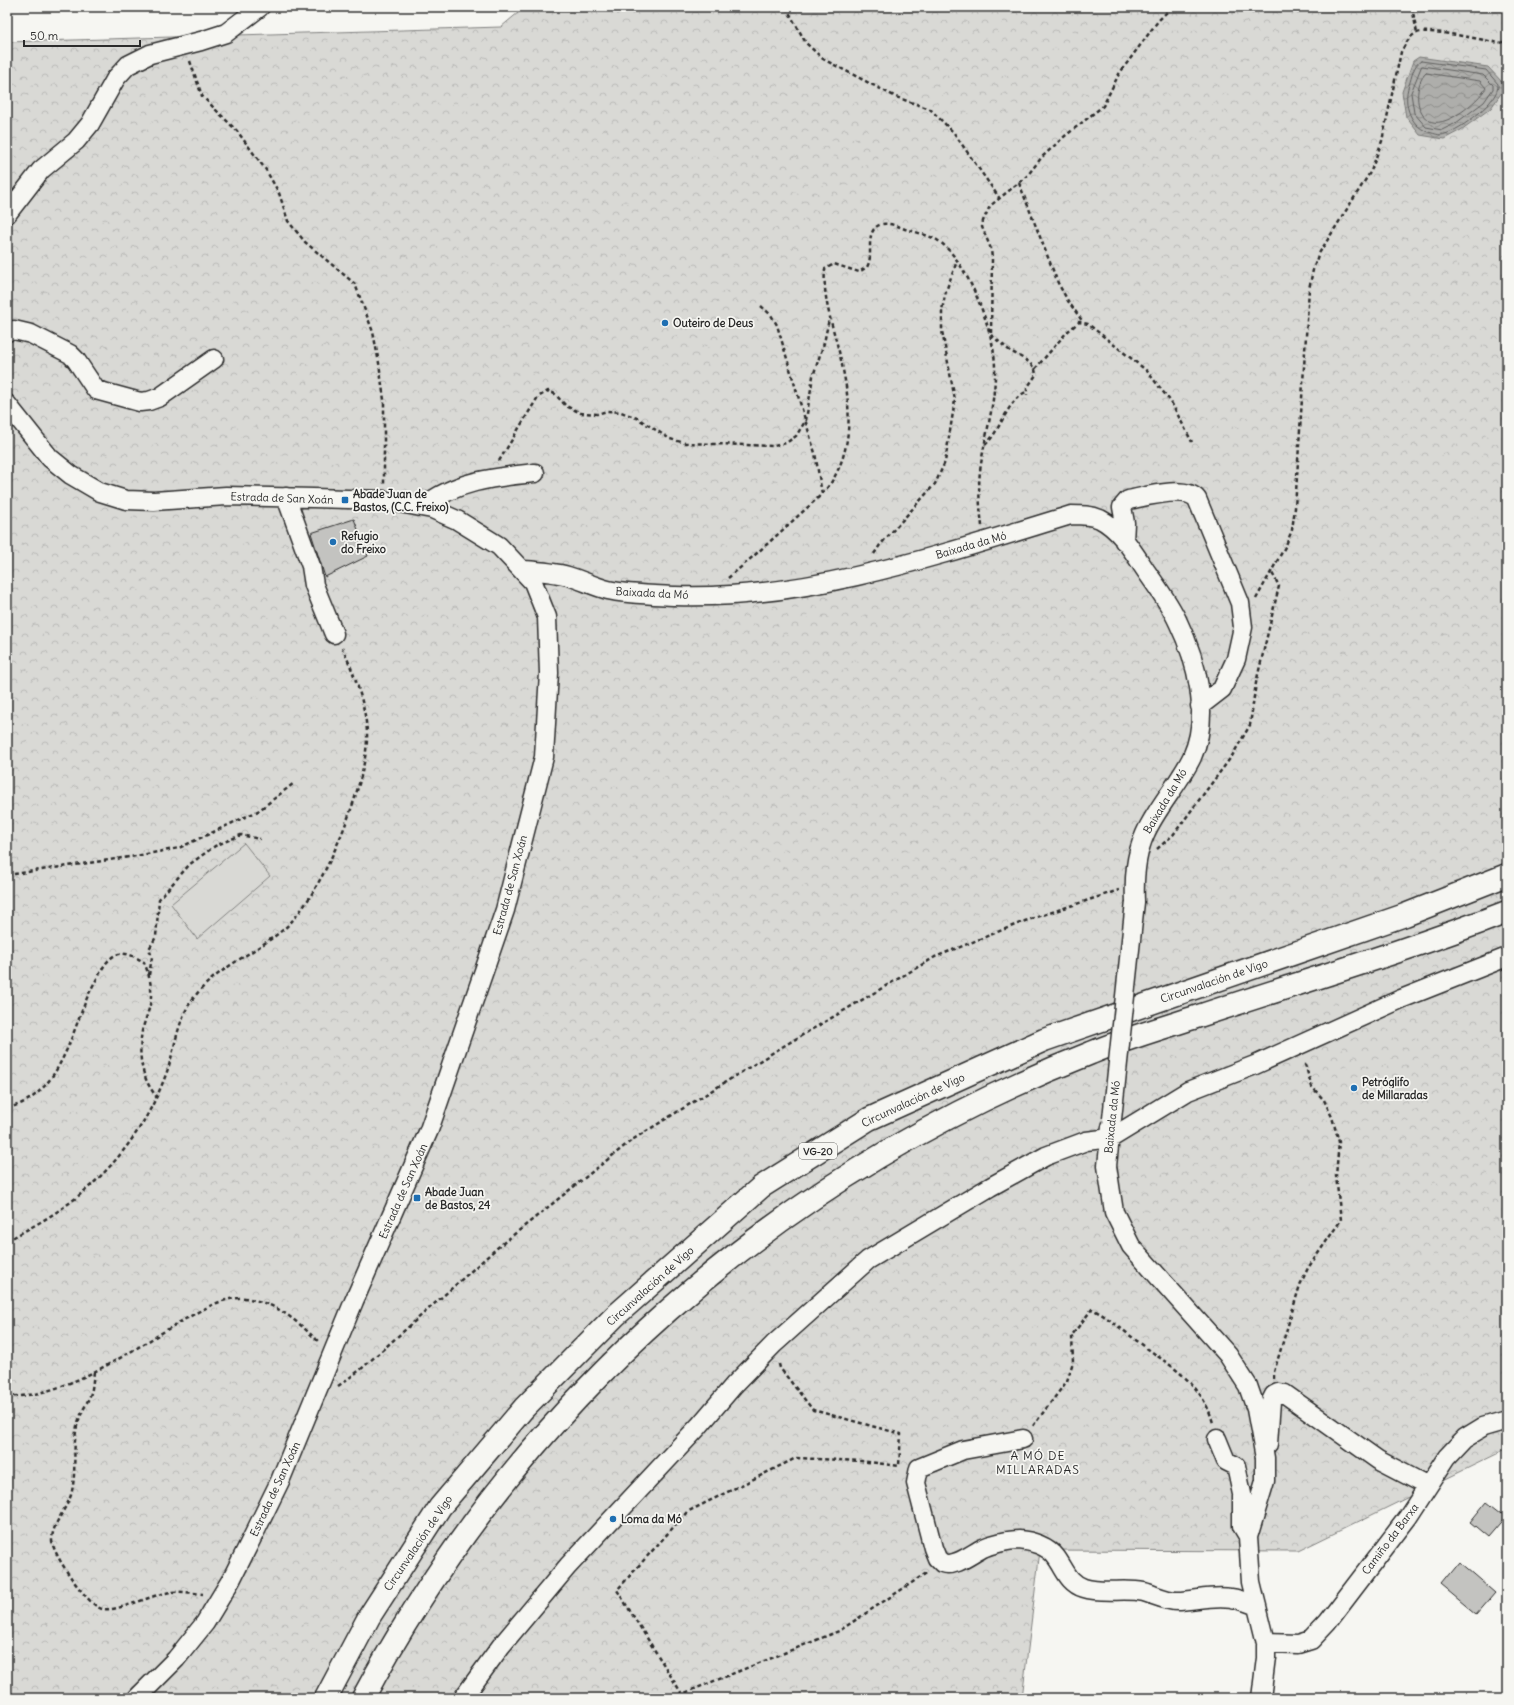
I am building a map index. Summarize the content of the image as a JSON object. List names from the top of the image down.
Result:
{
  "streets": {
    "highway": ["Circunvalación de Vigo", "VG-20"],
    "street": ["Estrada de San Xoán", "Baixada da Mó", "Camiño da Barxa"]
  },
  "crossings": [
    ["Estrada de San Xoán", "Baixada da Mó"],
    ["Baixada da Mó", "Camiño da Barxa"]
  ],
  "districts": ["A MÓ DE MILLARADAS"],
  "places": {
    "other": [
      "Outeiro de Deus",
      "Refugio do Freixo",
      "Petróglifo de Millaradas",
      "Loma da Mó"
    ],
    "transit": ["Abade Juan de Bastos, (C.C. Freixo)", "Abade Juan de Bastos, 24"]
  },
  "scale_bar": "50 m"
}
